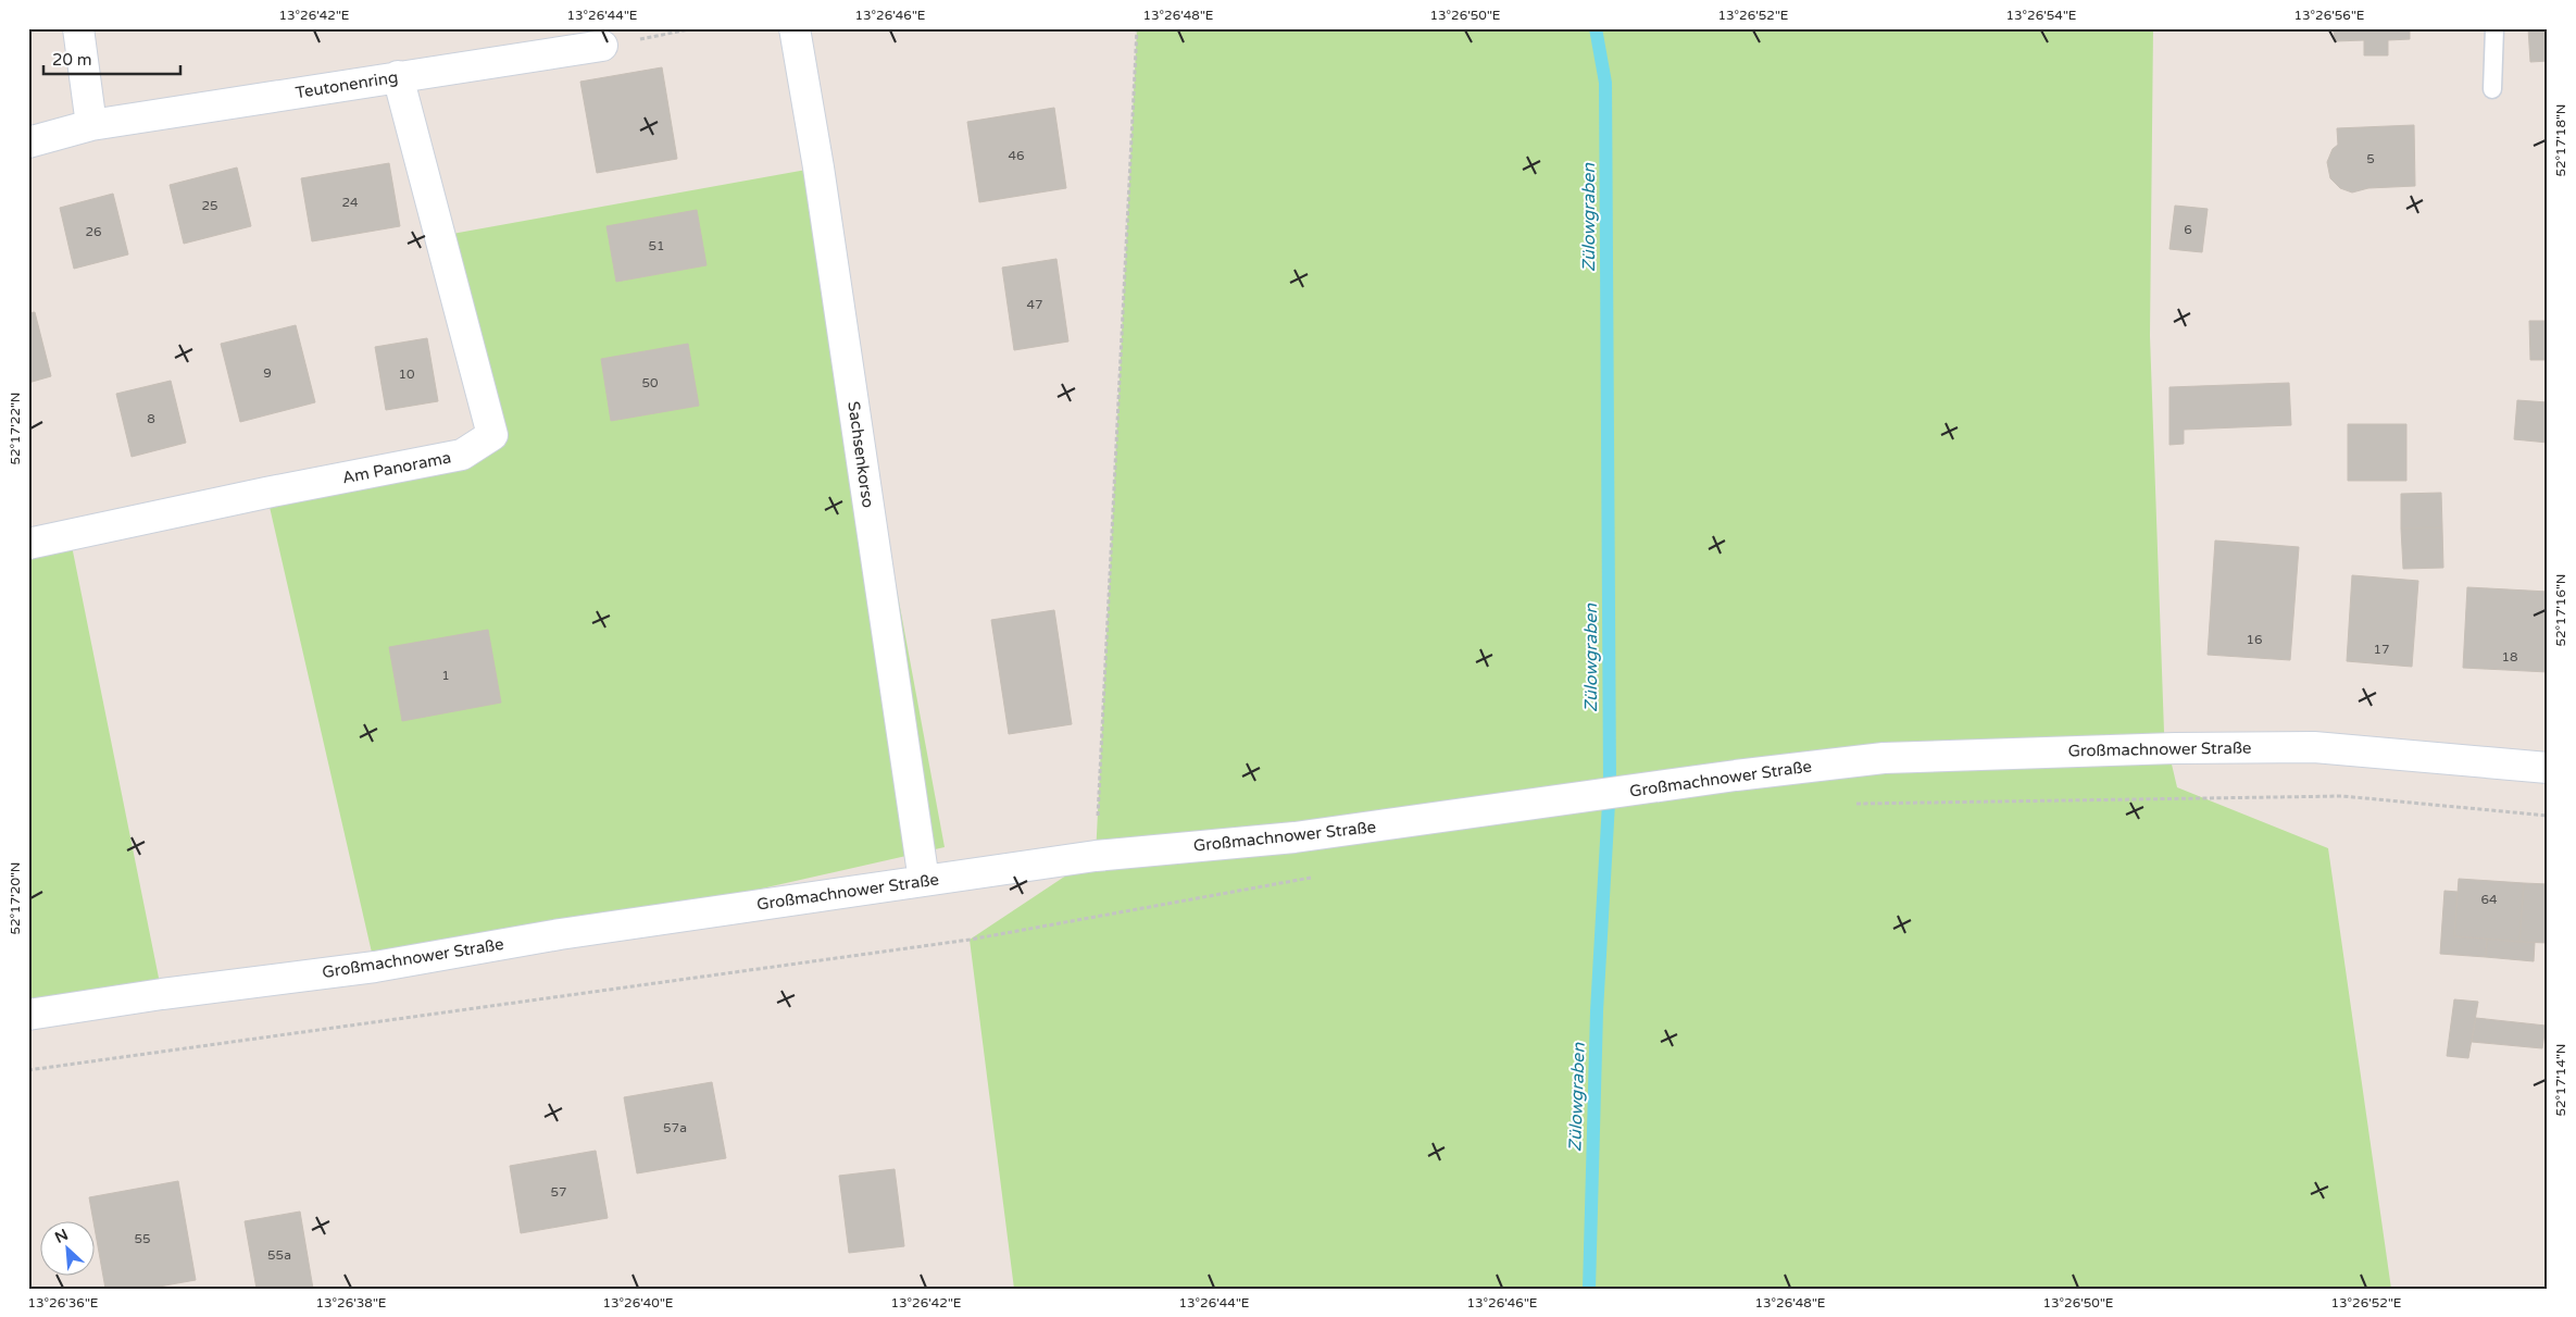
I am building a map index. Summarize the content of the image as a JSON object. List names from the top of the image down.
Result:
{
  "streets": {
    "street": [
      "Teutonenring",
      "Sachsenkorso",
      "Am Panorama",
      "Großmachnower Straße"
    ]
  },
  "crossings": [
    ["Teutonenring", "Am Panorama"],
    ["Sachsenkorso", "Großmachnower Straße"]
  ],
  "water": ["Zülowgraben"],
  "house_numbers": [
    "46",
    "5",
    "24",
    "25",
    "6",
    "26",
    "51",
    "47",
    "9",
    "10",
    "50",
    "8",
    "16",
    "17",
    "18",
    "1",
    "64",
    "57a",
    "57",
    "55",
    "55a"
  ],
  "scale_bar": "20 m",
  "north": "top left",
  "coordinates": [
    "13°26'42\"E",
    "13°26'44\"E",
    "13°26'46\"E",
    "13°26'48\"E",
    "13°26'50\"E",
    "13°26'52\"E",
    "13°26'54\"E",
    "13°26'56\"E",
    "52°17'18\"N",
    "52°17'22\"N",
    "52°17'16\"N",
    "52°17'20\"N",
    "52°17'14\"N",
    "13°26'36\"E",
    "13°26'38\"E",
    "13°26'40\"E"
  ]
}
